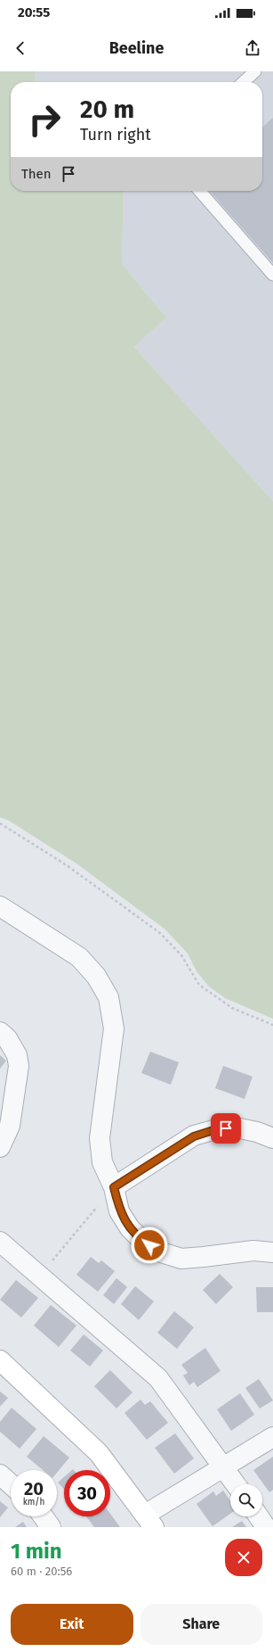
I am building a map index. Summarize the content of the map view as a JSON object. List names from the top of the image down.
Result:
{
  "page": {
    "status": "20:55",
    "header": "Beeline",
    "turn": ["20 m", "Turn right"],
    "then": "Then",
    "speed": "20 km/h",
    "limit": "30",
    "heading": ["1 min", "60 m · 20:56"],
    "buttons": ["Exit", "Share"]
  }
}
